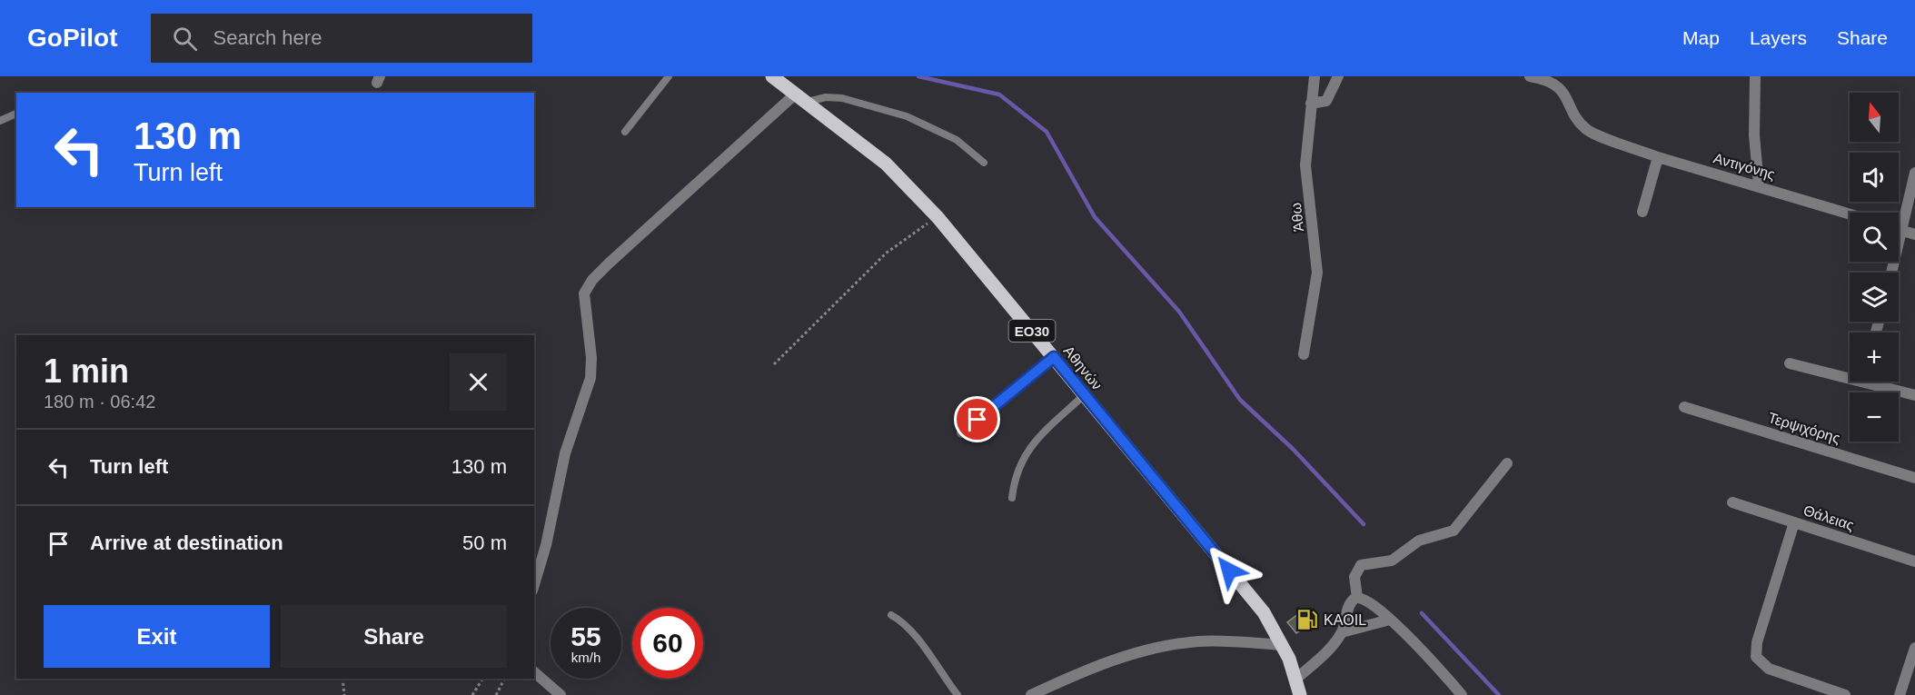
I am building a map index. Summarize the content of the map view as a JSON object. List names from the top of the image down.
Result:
{
  "streets": {
    "main road": ["ΕΟ30", "Αθηνών"],
    "street": [
      "Αντιγόνης",
      "Άθω",
      "Τερψιχόρης",
      "Θάλειας"
    ]
  },
  "places": {
    "fuel station": ["KAOIL"]
  },
  "north": "top",
  "page": {
    "header": "GoPilot",
    "search": "Search here",
    "nav": ["Map", "Layers", "Share"],
    "map_buttons": ["+", "−"],
    "turn": ["130 m", "Turn left"],
    "heading": ["1 min", "180 m · 06:42"],
    "list": [
      {
        "name": "Turn left",
        "value": "130 m"
      },
      {
        "name": "Arrive at destination",
        "value": "50 m"
      }
    ],
    "buttons": ["Exit", "Share"],
    "speed": "55 km/h",
    "limit": "60"
  }
}
